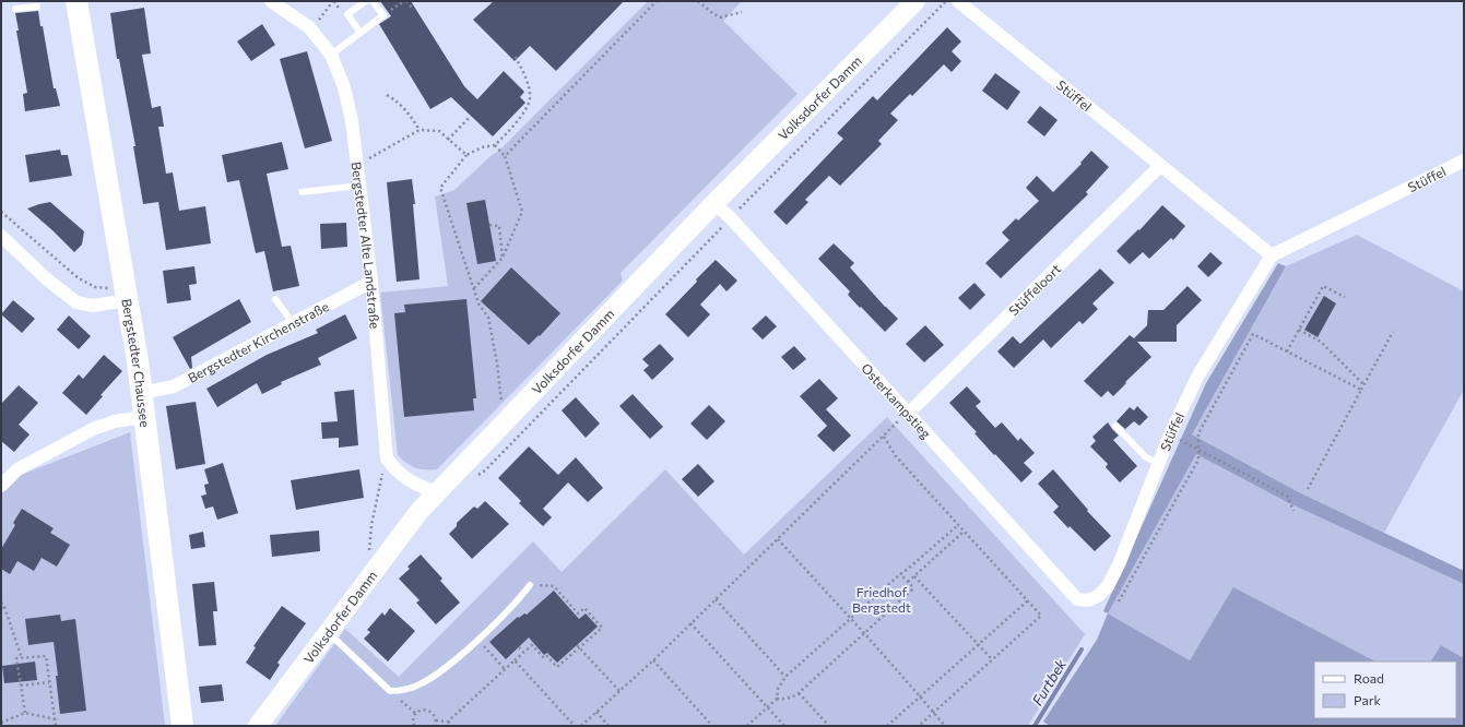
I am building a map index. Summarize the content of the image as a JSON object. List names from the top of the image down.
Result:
{
  "streets": {
    "main road": ["Volksdorfer Damm", "Bergstedter Chaussee"],
    "street": [
      "Stüffel",
      "Bergstedter Alte Landstraße",
      "Stüffeloort",
      "Bergstedter Kirchenstraße",
      "Osterkampstieg"
    ]
  },
  "crossings": [
    ["Stüffel", "Stüffeloort"],
    ["Stüffel", "Osterkampstieg"],
    ["Volksdorfer Damm", "Osterkampstieg"],
    ["Bergstedter Alte Landstraße", "Bergstedter Kirchenstraße"],
    ["Stüffeloort", "Osterkampstieg"],
    ["Bergstedter Kirchenstraße", "Bergstedter Chaussee"]
  ],
  "water": ["Furtbek"],
  "parks": ["Friedhof Bergstedt"],
  "legend": ["Road", "Park"]
}
